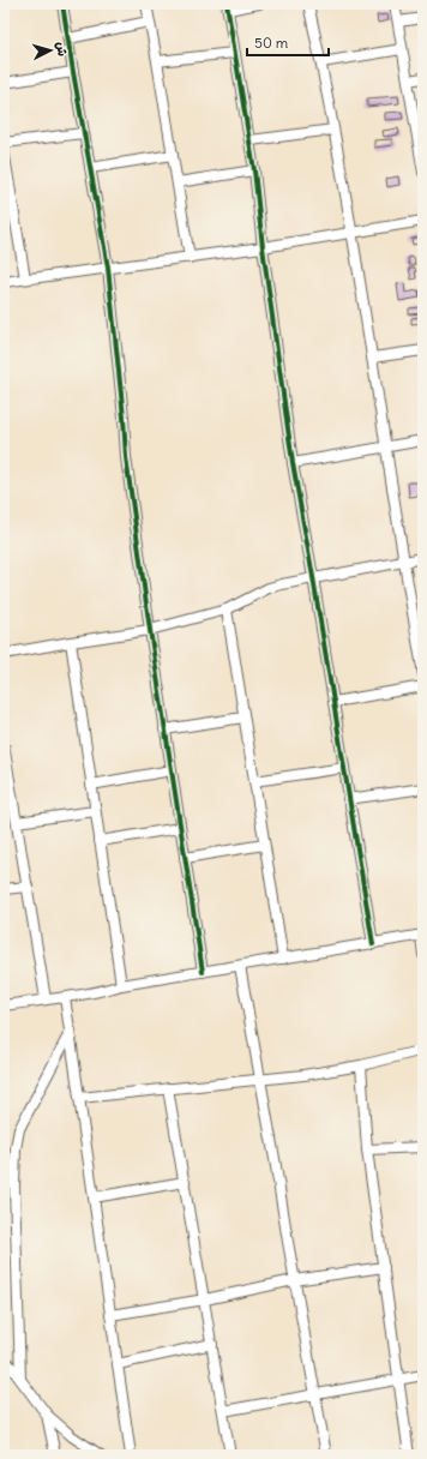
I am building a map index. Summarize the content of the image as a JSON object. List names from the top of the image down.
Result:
{
  "scale_bar": "50 m",
  "north": "right"
}
